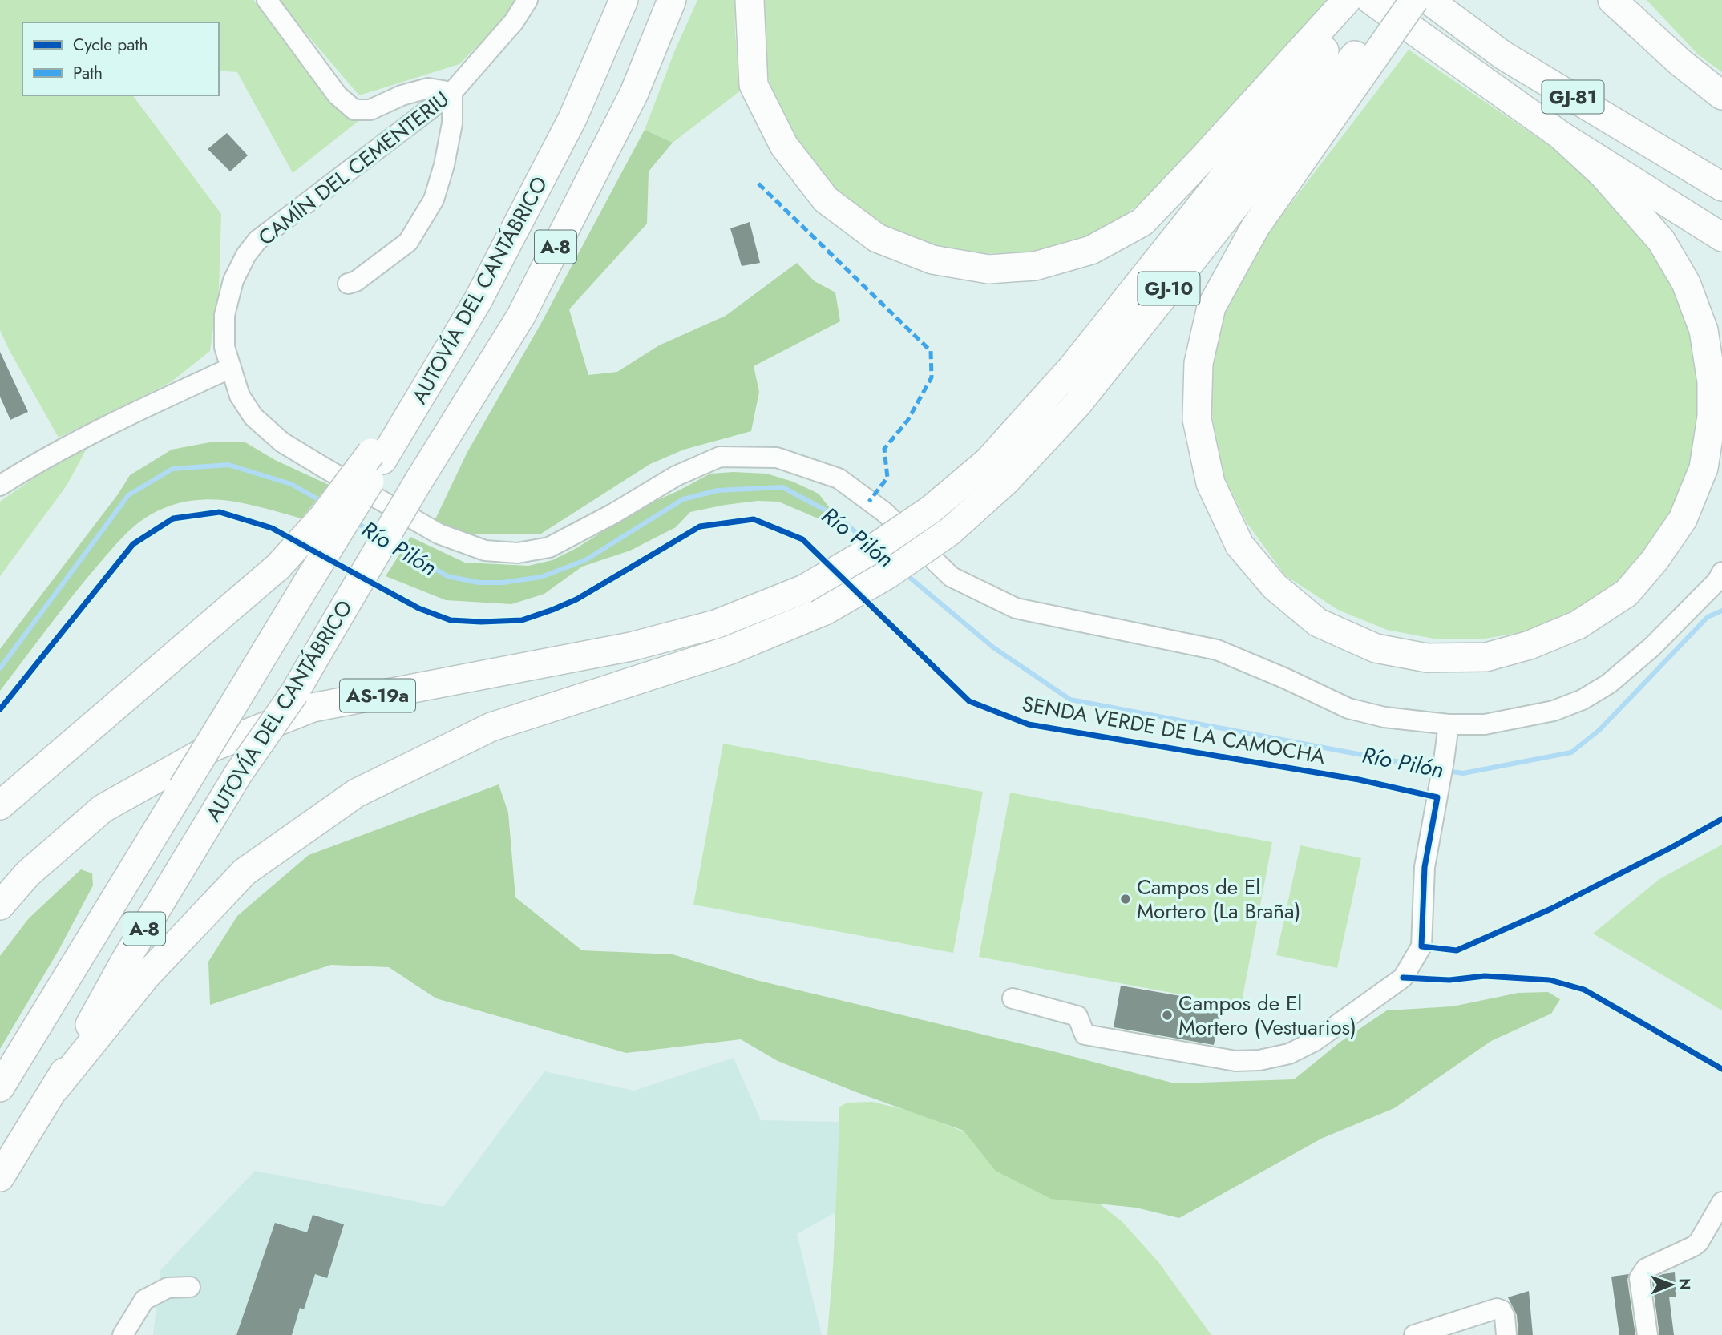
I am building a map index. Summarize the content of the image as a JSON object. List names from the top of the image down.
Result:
{
  "streets": {
    "highway": [
      "GJ-81",
      "A-8",
      "GJ-10",
      "AUTOVÍA DEL CANTÁBRICO",
      "AS-19a"
    ],
    "street": ["CAMÍN DEL CEMENTERIU"],
    "cycle path": ["SENDA VERDE DE LA CAMOCHA"]
  },
  "crossings": [
    ["GJ-10", "AUTOVÍA DEL CANTÁBRICO"],
    ["GJ-10", "AS-19a"]
  ],
  "water": ["Río Pilón"],
  "places": ["Campos de El Mortero (La Braña)", "Campos de El Mortero (Vestuarios)"],
  "legend": ["Cycle path", "Path"],
  "north": "right"
}
